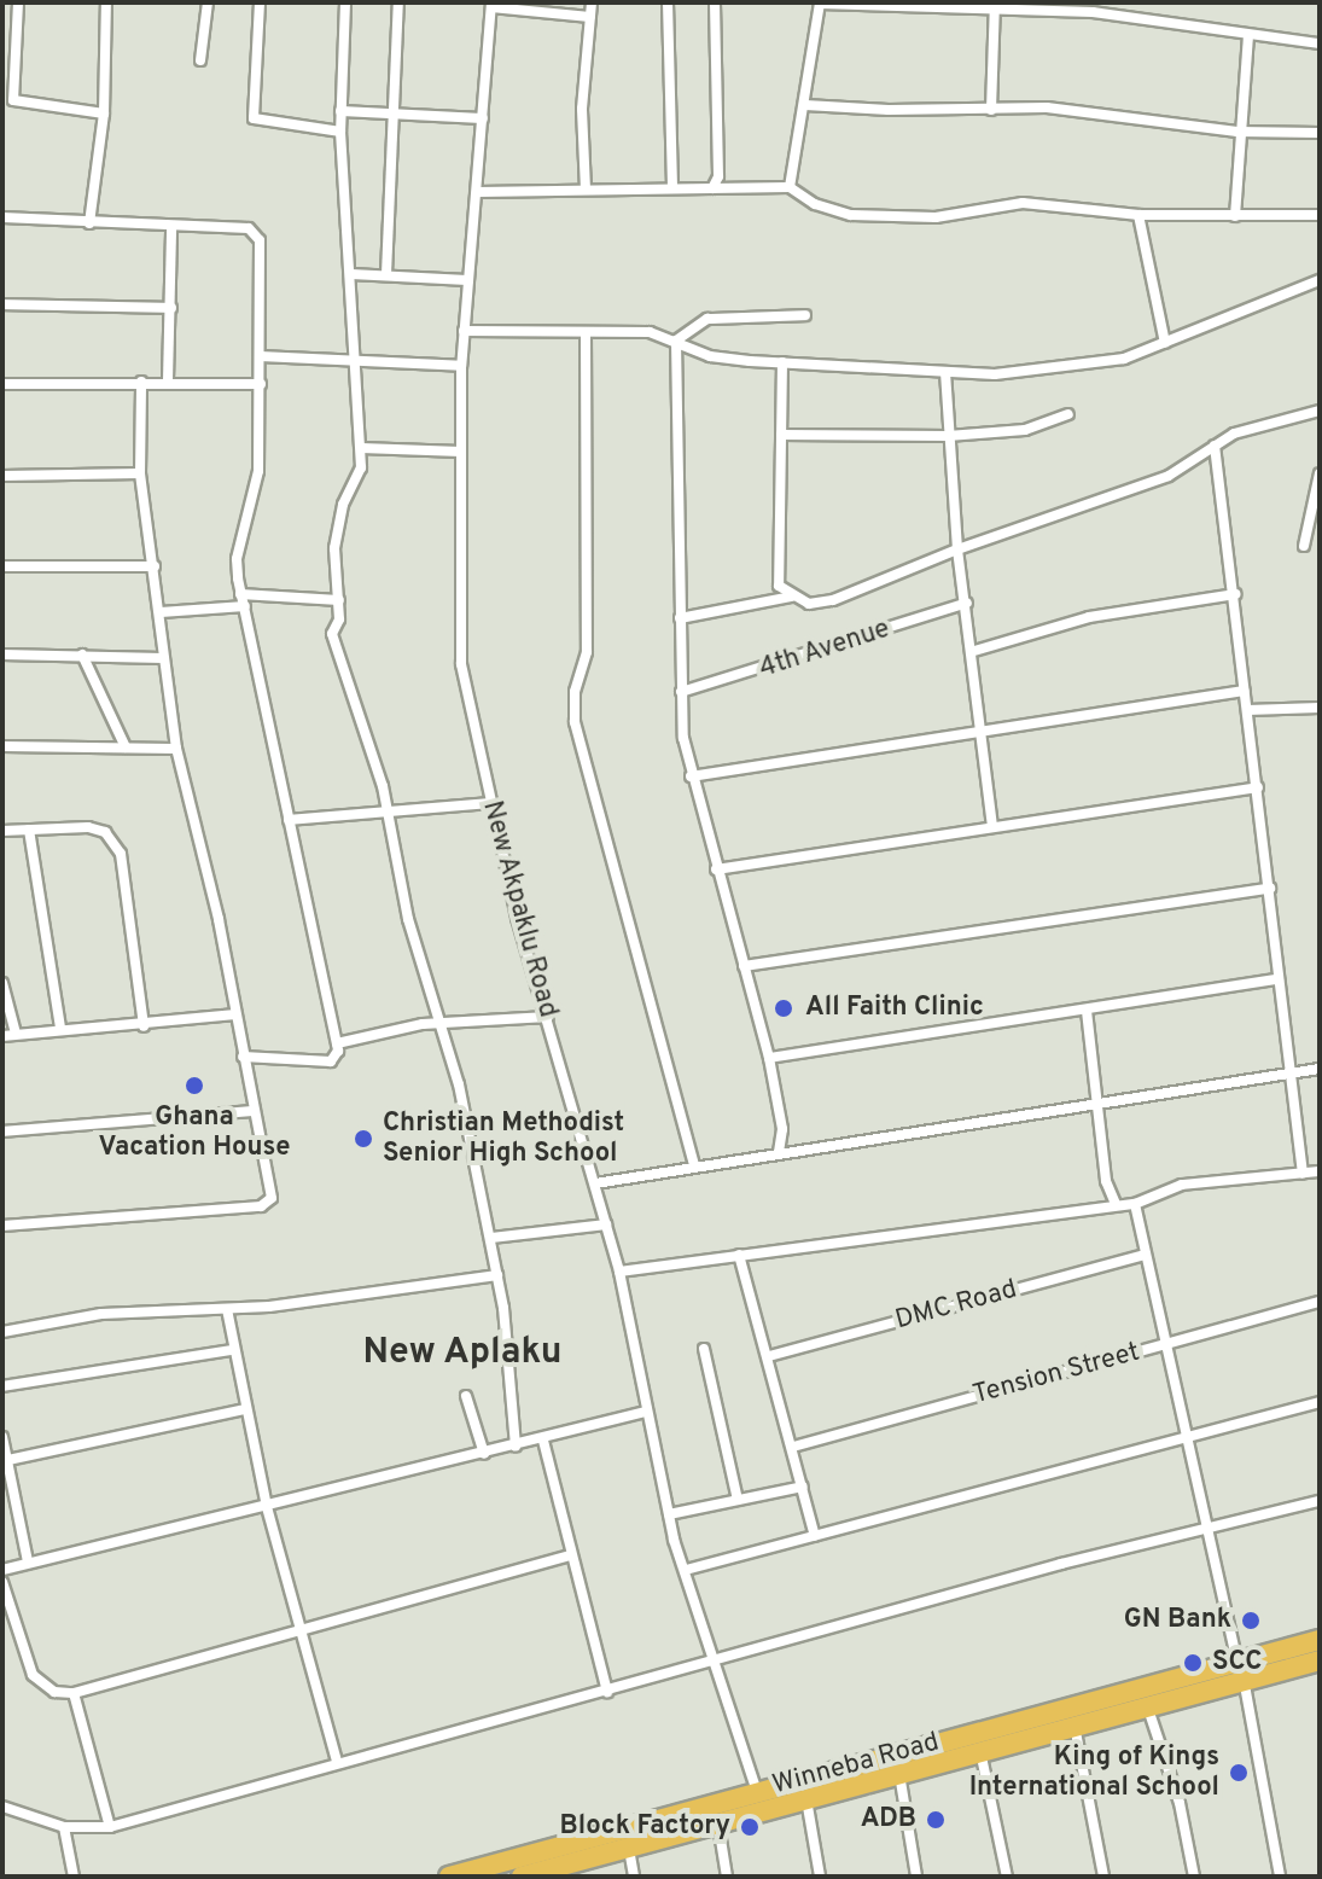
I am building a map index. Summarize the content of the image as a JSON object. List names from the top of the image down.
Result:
{
  "streets": {
    "highway": ["Winneba Road"],
    "street": [
      "4th Avenue",
      "New Akpaklu Road",
      "DMC Road",
      "Tension Street"
    ]
  },
  "crossings": [
    ["New Akpaklu Road", "Winneba Road"]
  ],
  "districts": ["New Aplaku"],
  "places": [
    "All Faith Clinic",
    "Ghana Vacation House",
    "Christian Methodist Senior High School",
    "GN Bank",
    "SCC",
    "King of Kings International School",
    "ADB",
    "Block Factory"
  ]
}
